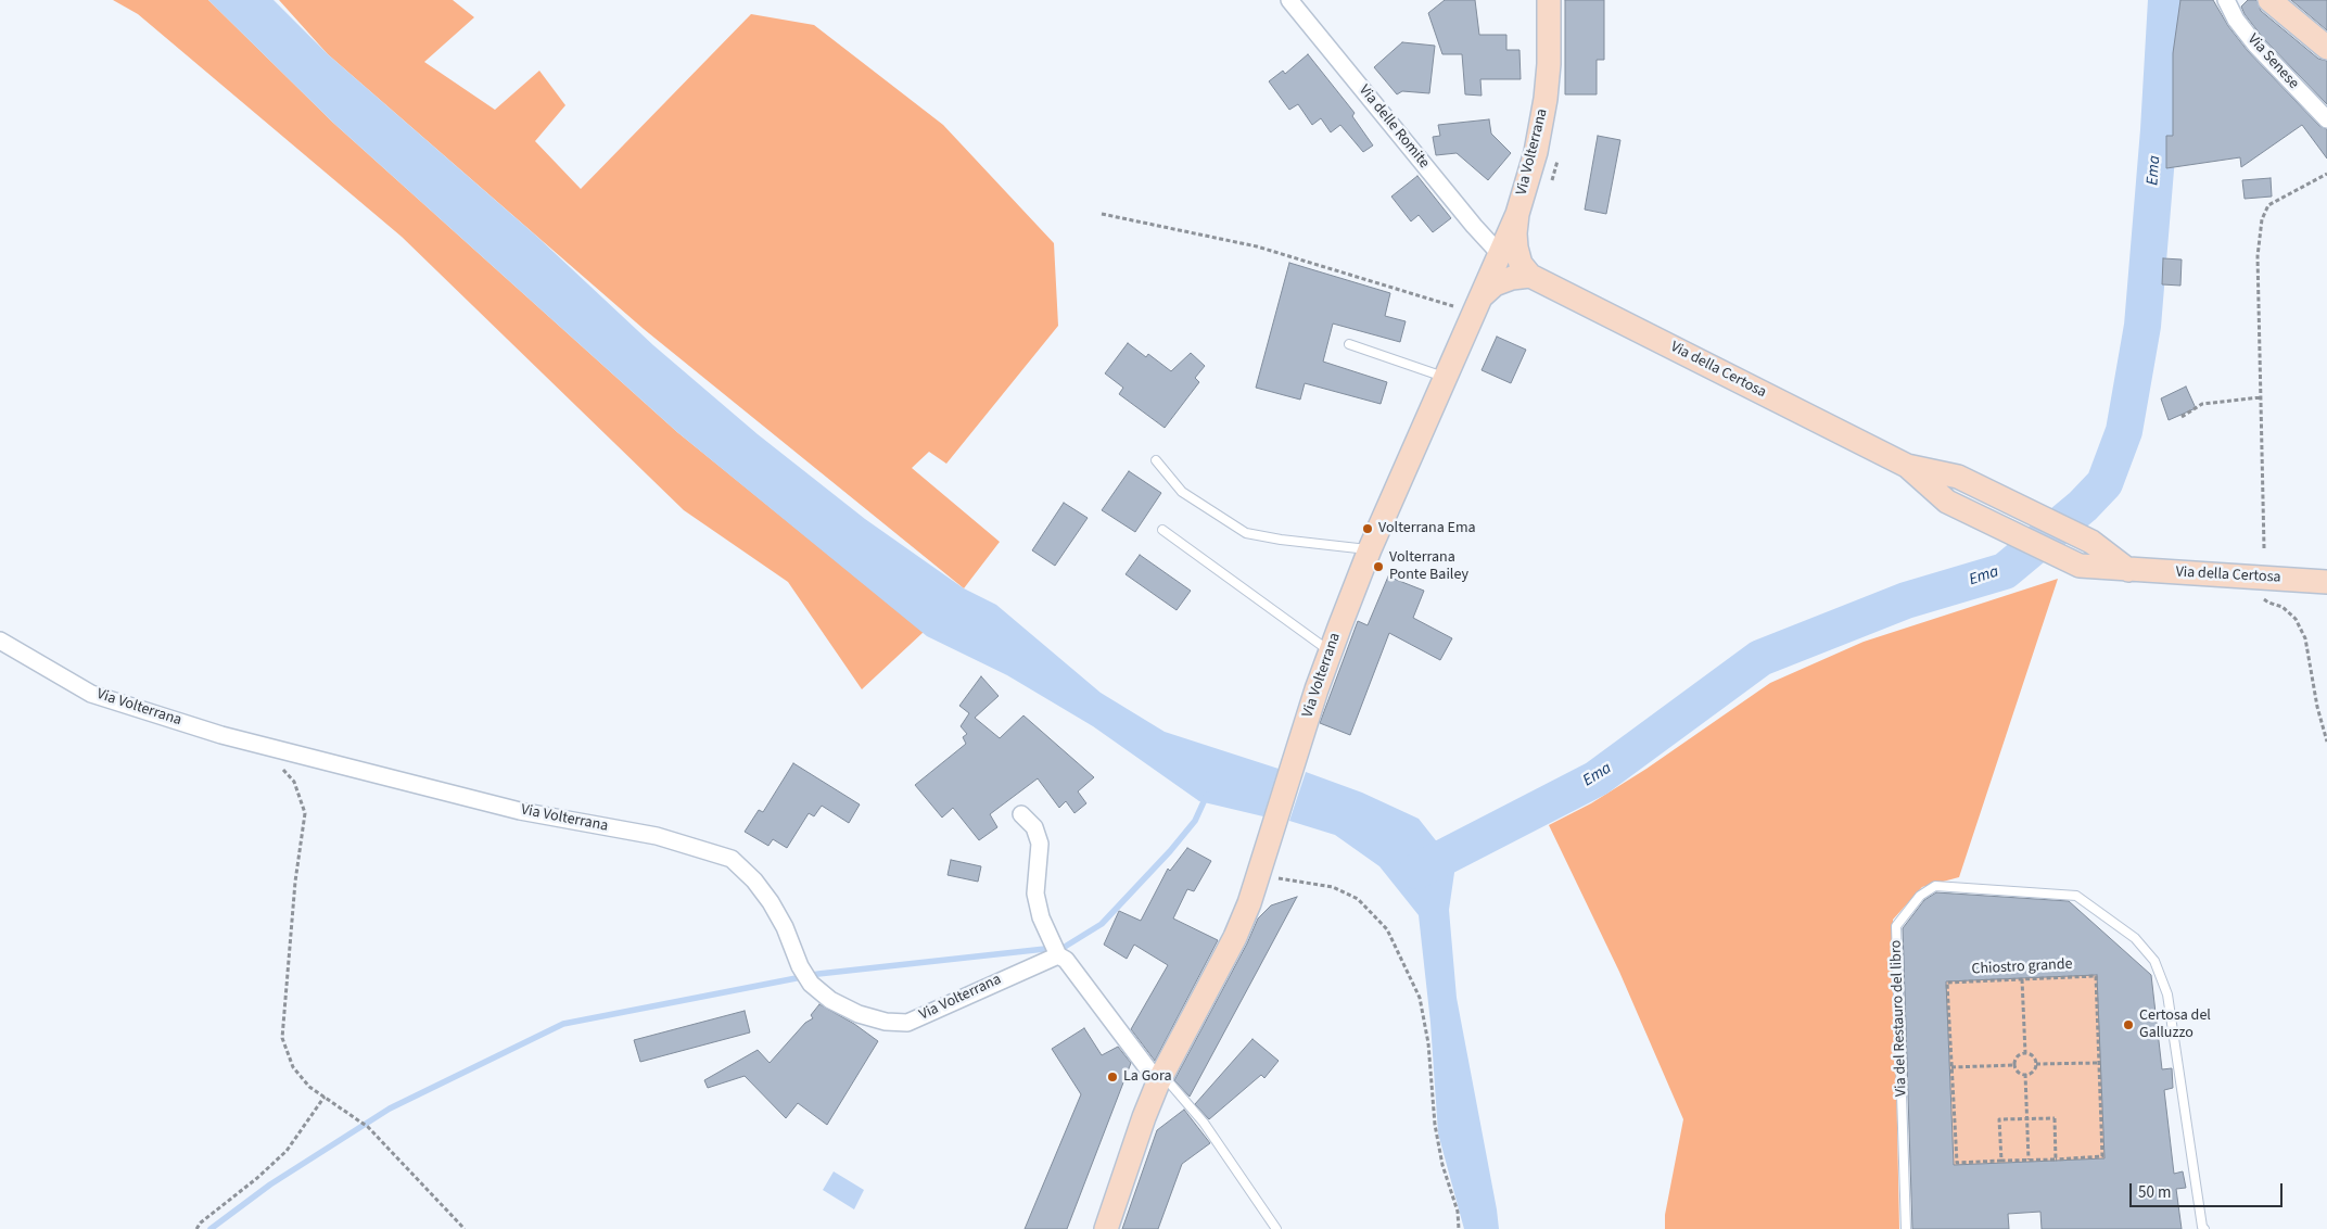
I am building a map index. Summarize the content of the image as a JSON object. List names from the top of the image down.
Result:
{
  "streets": {
    "main road": ["Via Volterrana", "Via della Certosa"],
    "street": ["Via Senese", "Via delle Romite"],
    "lane": ["Via del Restauro del libro"],
    "path": ["Chiostro grande"]
  },
  "crossings": [
    ["Via delle Romite", "Via Volterrana"],
    ["Via Volterrana", "Via della Certosa"]
  ],
  "water": ["Ema"],
  "places": [
    "Volterrana Ema",
    "Volterrana Ponte Bailey",
    "Certosa del Galluzzo",
    "La Gora"
  ],
  "scale_bar": "50 m"
}
